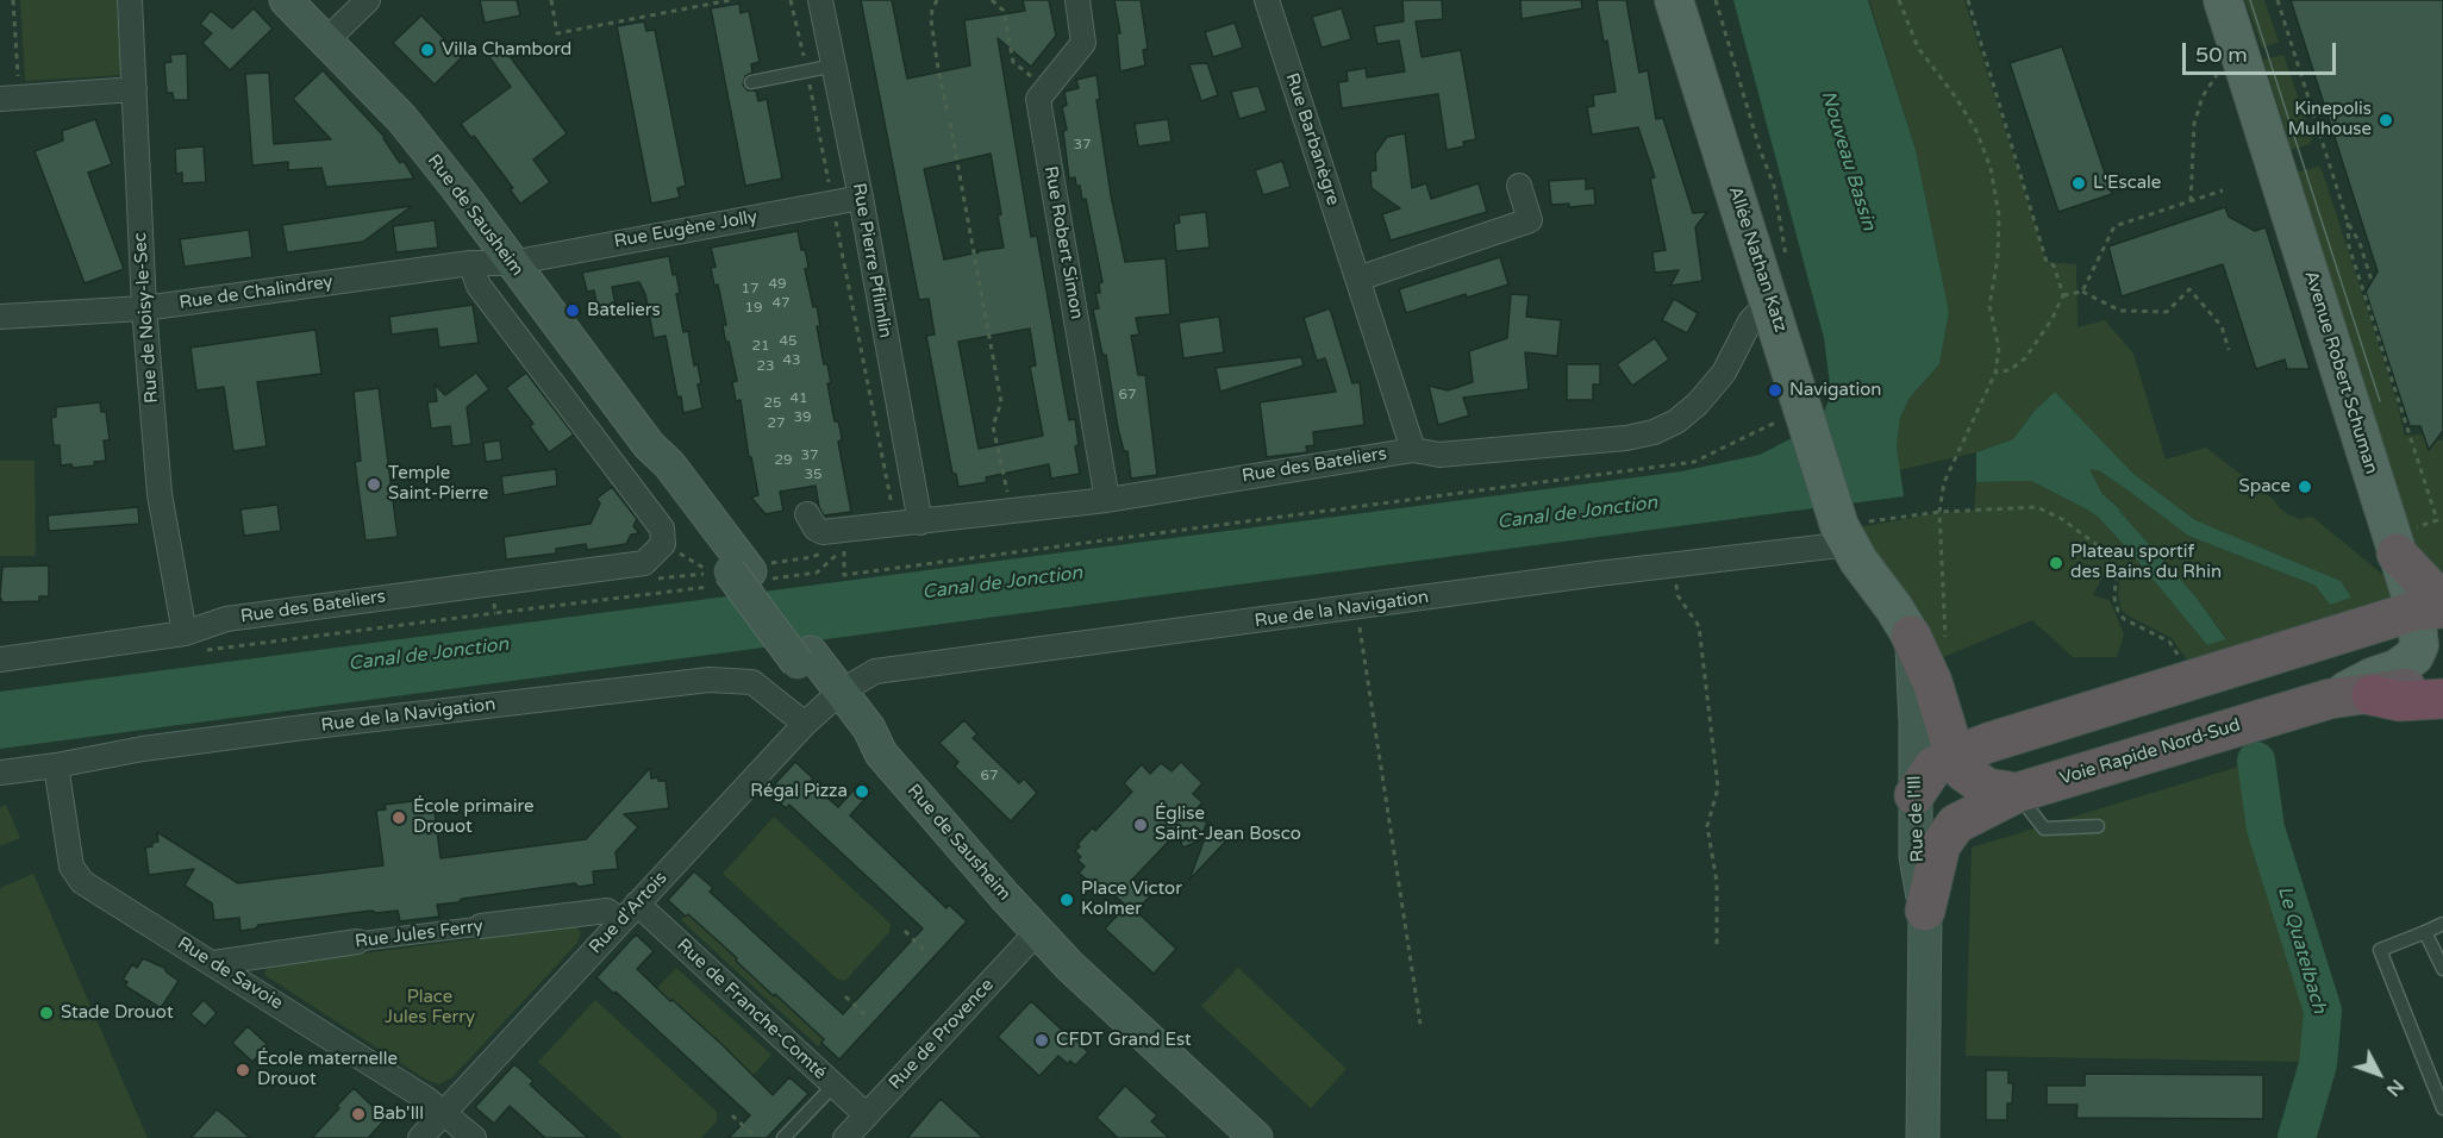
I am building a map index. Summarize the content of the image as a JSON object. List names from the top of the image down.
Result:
{
  "streets": {
    "highway": ["Voie Rapide Nord-Sud"],
    "main road": [
      "Rue de Sausheim",
      "Allée Nathan Katz",
      "Avenue Robert Schuman",
      "Rue de l'Ill"
    ],
    "street": [
      "Rue Barbanègre",
      "Rue Eugène Jolly",
      "Rue Robert Simon",
      "Rue Pierre Pflimlin",
      "Rue de Chalindrey",
      "Rue de Noisy-le-Sec",
      "Rue des Bateliers",
      "Rue de la Navigation",
      "Rue d'Artois",
      "Rue Jules Ferry",
      "Rue de Savoie",
      "Rue de Franche-Comté",
      "Rue de Provence"
    ]
  },
  "crossings": [
    ["Rue Barbanègre", "Rue des Bateliers"],
    ["Rue de Sausheim", "Rue Eugène Jolly"],
    ["Rue de Sausheim", "Rue de Chalindrey"],
    ["Rue de Sausheim", "Rue des Bateliers"],
    ["Rue de Sausheim", "Rue de la Navigation"],
    ["Rue de Sausheim", "Rue d'Artois"],
    ["Rue de Sausheim", "Rue de Provence"],
    ["Rue Eugène Jolly", "Rue Pierre Pflimlin"],
    ["Rue Eugène Jolly", "Rue de Chalindrey"],
    ["Rue Robert Simon", "Rue des Bateliers"],
    ["Allée Nathan Katz", "Rue des Bateliers"],
    ["Allée Nathan Katz", "Rue de la Navigation"],
    ["Allée Nathan Katz", "Rue de l'Ill"],
    ["Rue Pierre Pflimlin", "Rue des Bateliers"],
    ["Rue de Chalindrey", "Rue de Noisy-le-Sec"],
    ["Rue de Noisy-le-Sec", "Rue des Bateliers"],
    ["Rue de la Navigation", "Rue de l'Ill"],
    ["Rue de la Navigation", "Rue d'Artois"],
    ["Rue de la Navigation", "Rue de Savoie"],
    ["Voie Rapide Nord-Sud", "Rue de l'Ill"],
    ["Rue d'Artois", "Rue Jules Ferry"],
    ["Rue d'Artois", "Rue de Savoie"],
    ["Rue d'Artois", "Rue de Franche-Comté"],
    ["Rue Jules Ferry", "Rue de Savoie"],
    ["Rue Jules Ferry", "Rue de Franche-Comté"],
    ["Rue de Franche-Comté", "Rue de Provence"]
  ],
  "water": ["Nouveau Bassin", "Canal de Jonction", "Le Quatelbach"],
  "parks": ["Place Jules Ferry"],
  "places": [
    "Villa Chambord",
    "Kinepolis Mulhouse",
    "L'Escale",
    "Bateliers",
    "Navigation",
    "Temple Saint-Pierre",
    "Space",
    "Plateau sportif des Bains du Rhin",
    "Régal Pizza",
    "École primaire Drouot",
    "Église Saint-Jean Bosco",
    "Place Victor Kolmer",
    "Stade Drouot",
    "CFDT Grand Est",
    "École maternelle Drouot",
    "Bab'Ill"
  ],
  "house_numbers": [
    "37",
    "49",
    "17",
    "47",
    "19",
    "45",
    "21",
    "43",
    "23",
    "67",
    "41",
    "25",
    "39",
    "27",
    "37",
    "29",
    "35",
    "67"
  ],
  "scale_bar": "50 m",
  "north": "bottom right"
}
